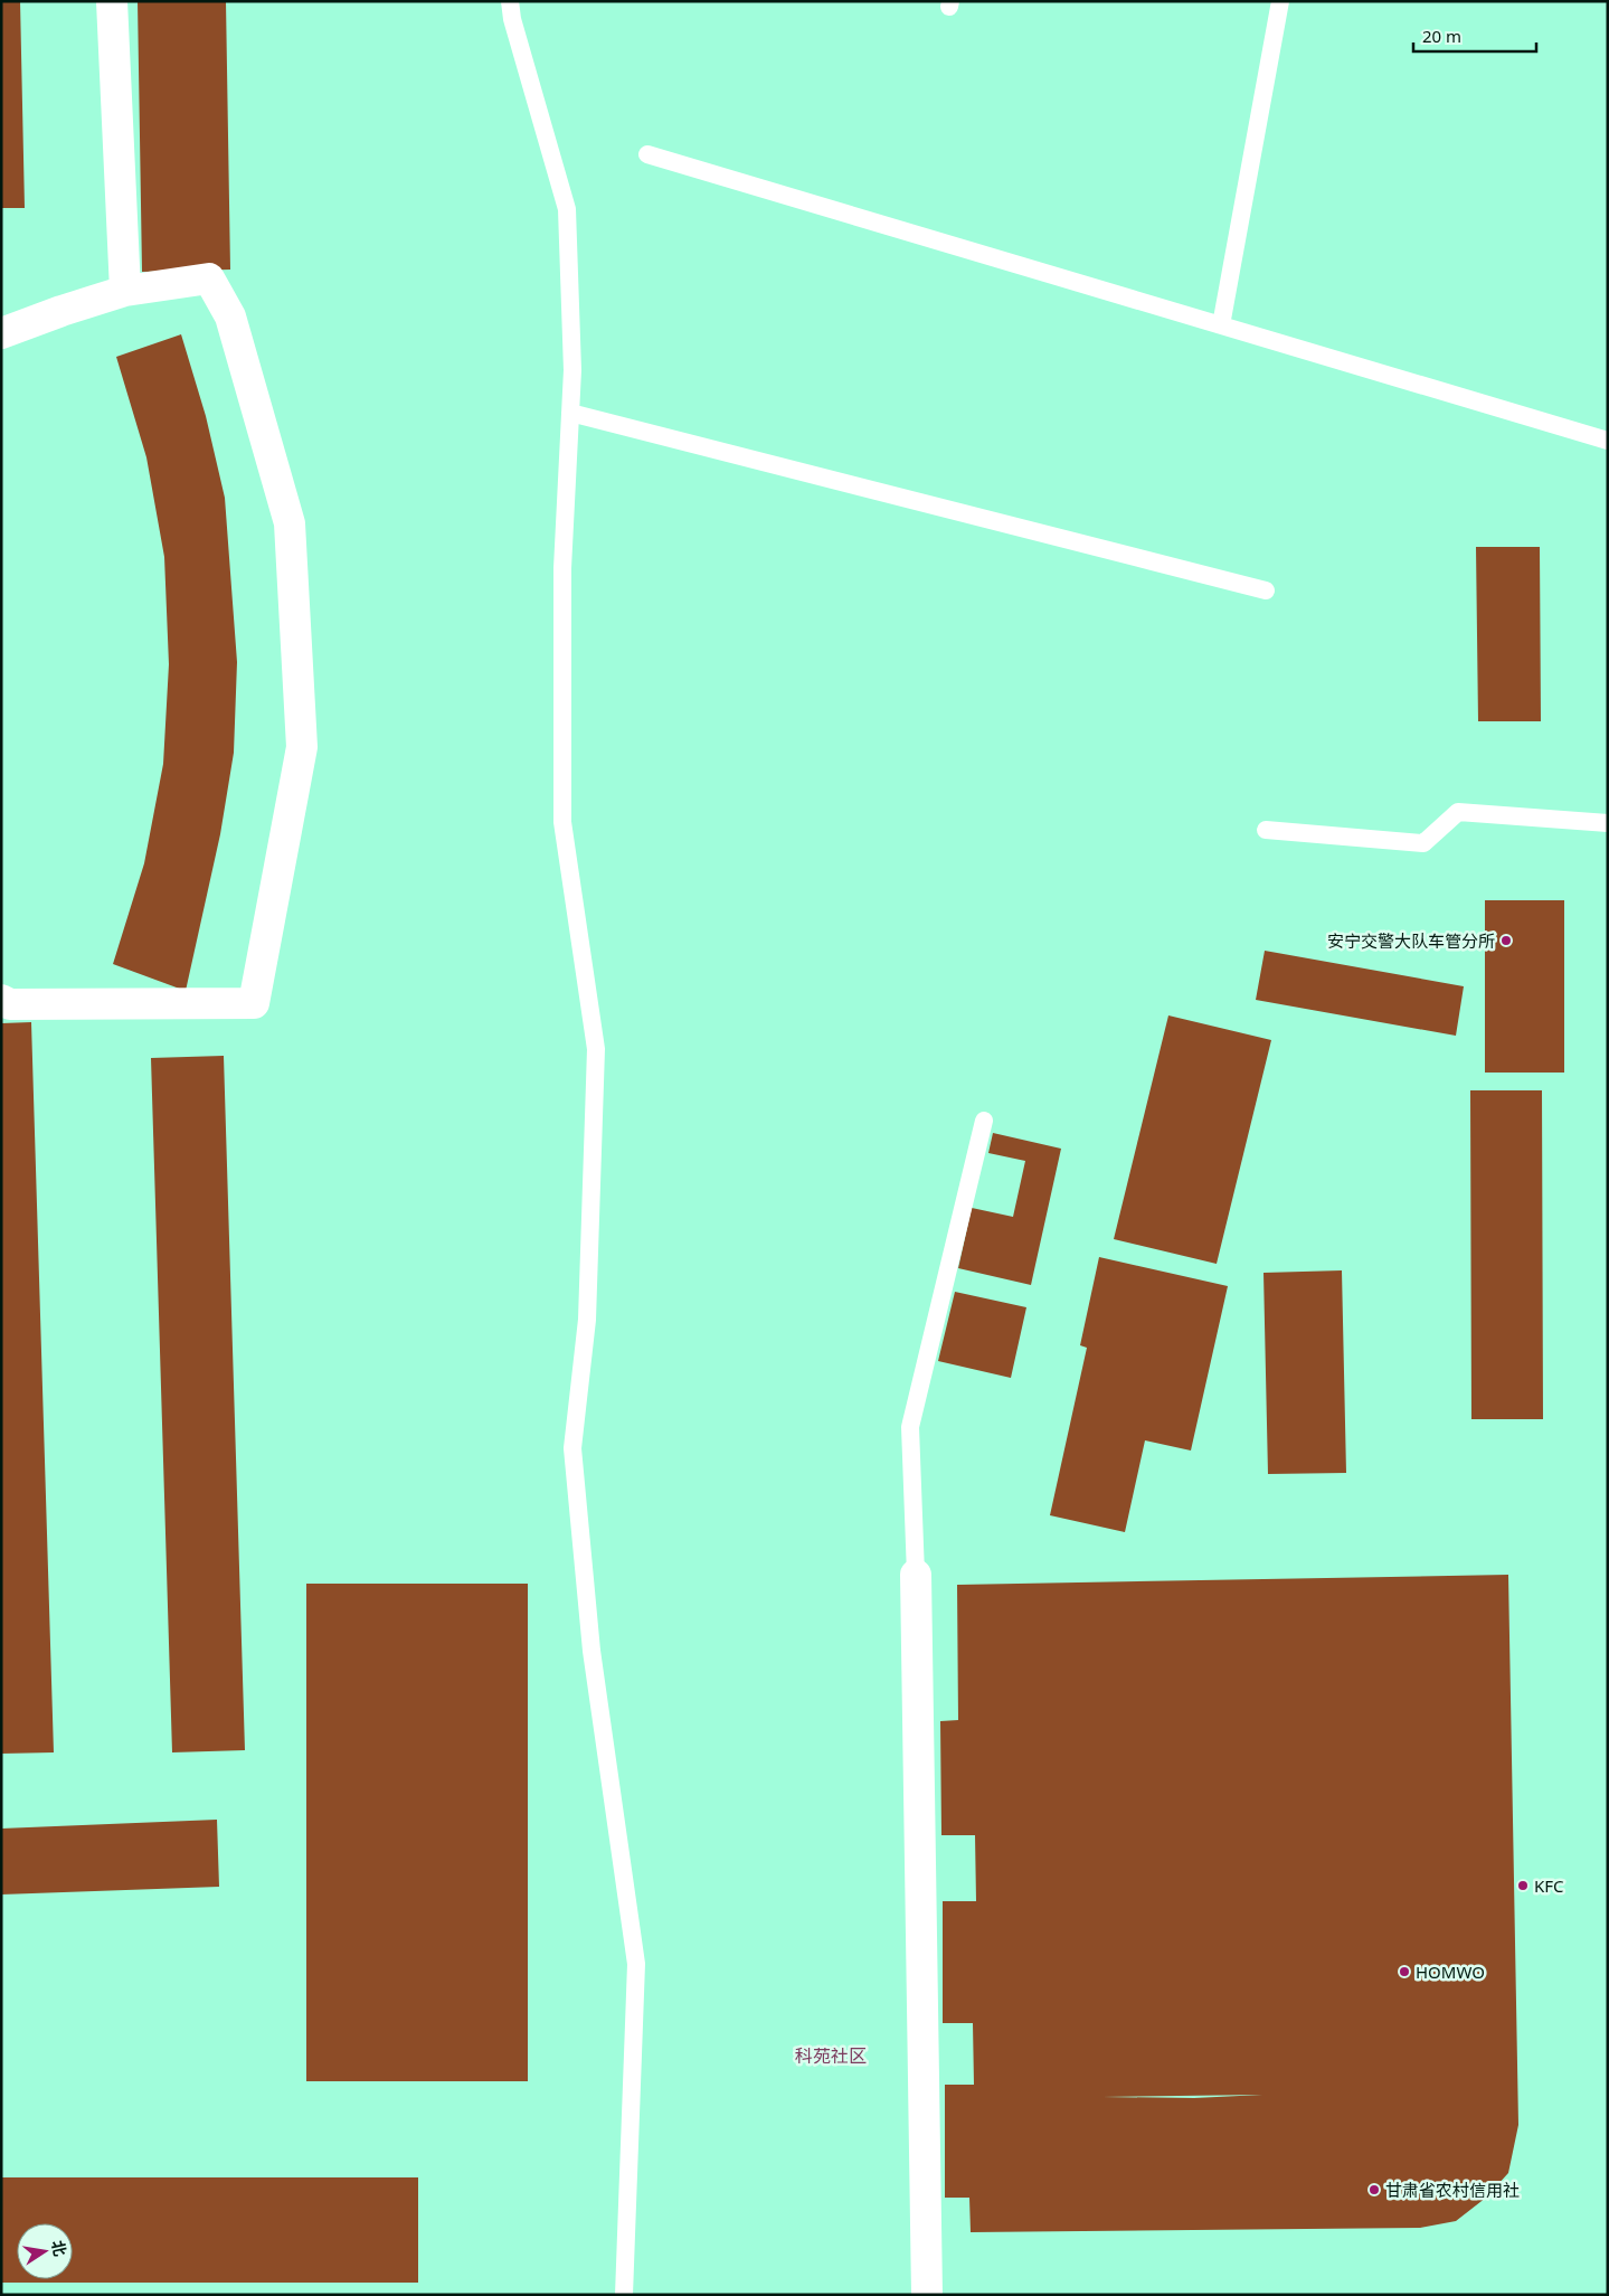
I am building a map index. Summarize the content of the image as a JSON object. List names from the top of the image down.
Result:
{
  "districts": ["科苑社区"],
  "places": [
    "安宁交警大队车管分所",
    "KFC",
    "HOMWO",
    "甘肃省农村信用社"
  ],
  "scale_bar": "20 m",
  "north": "right"
}
